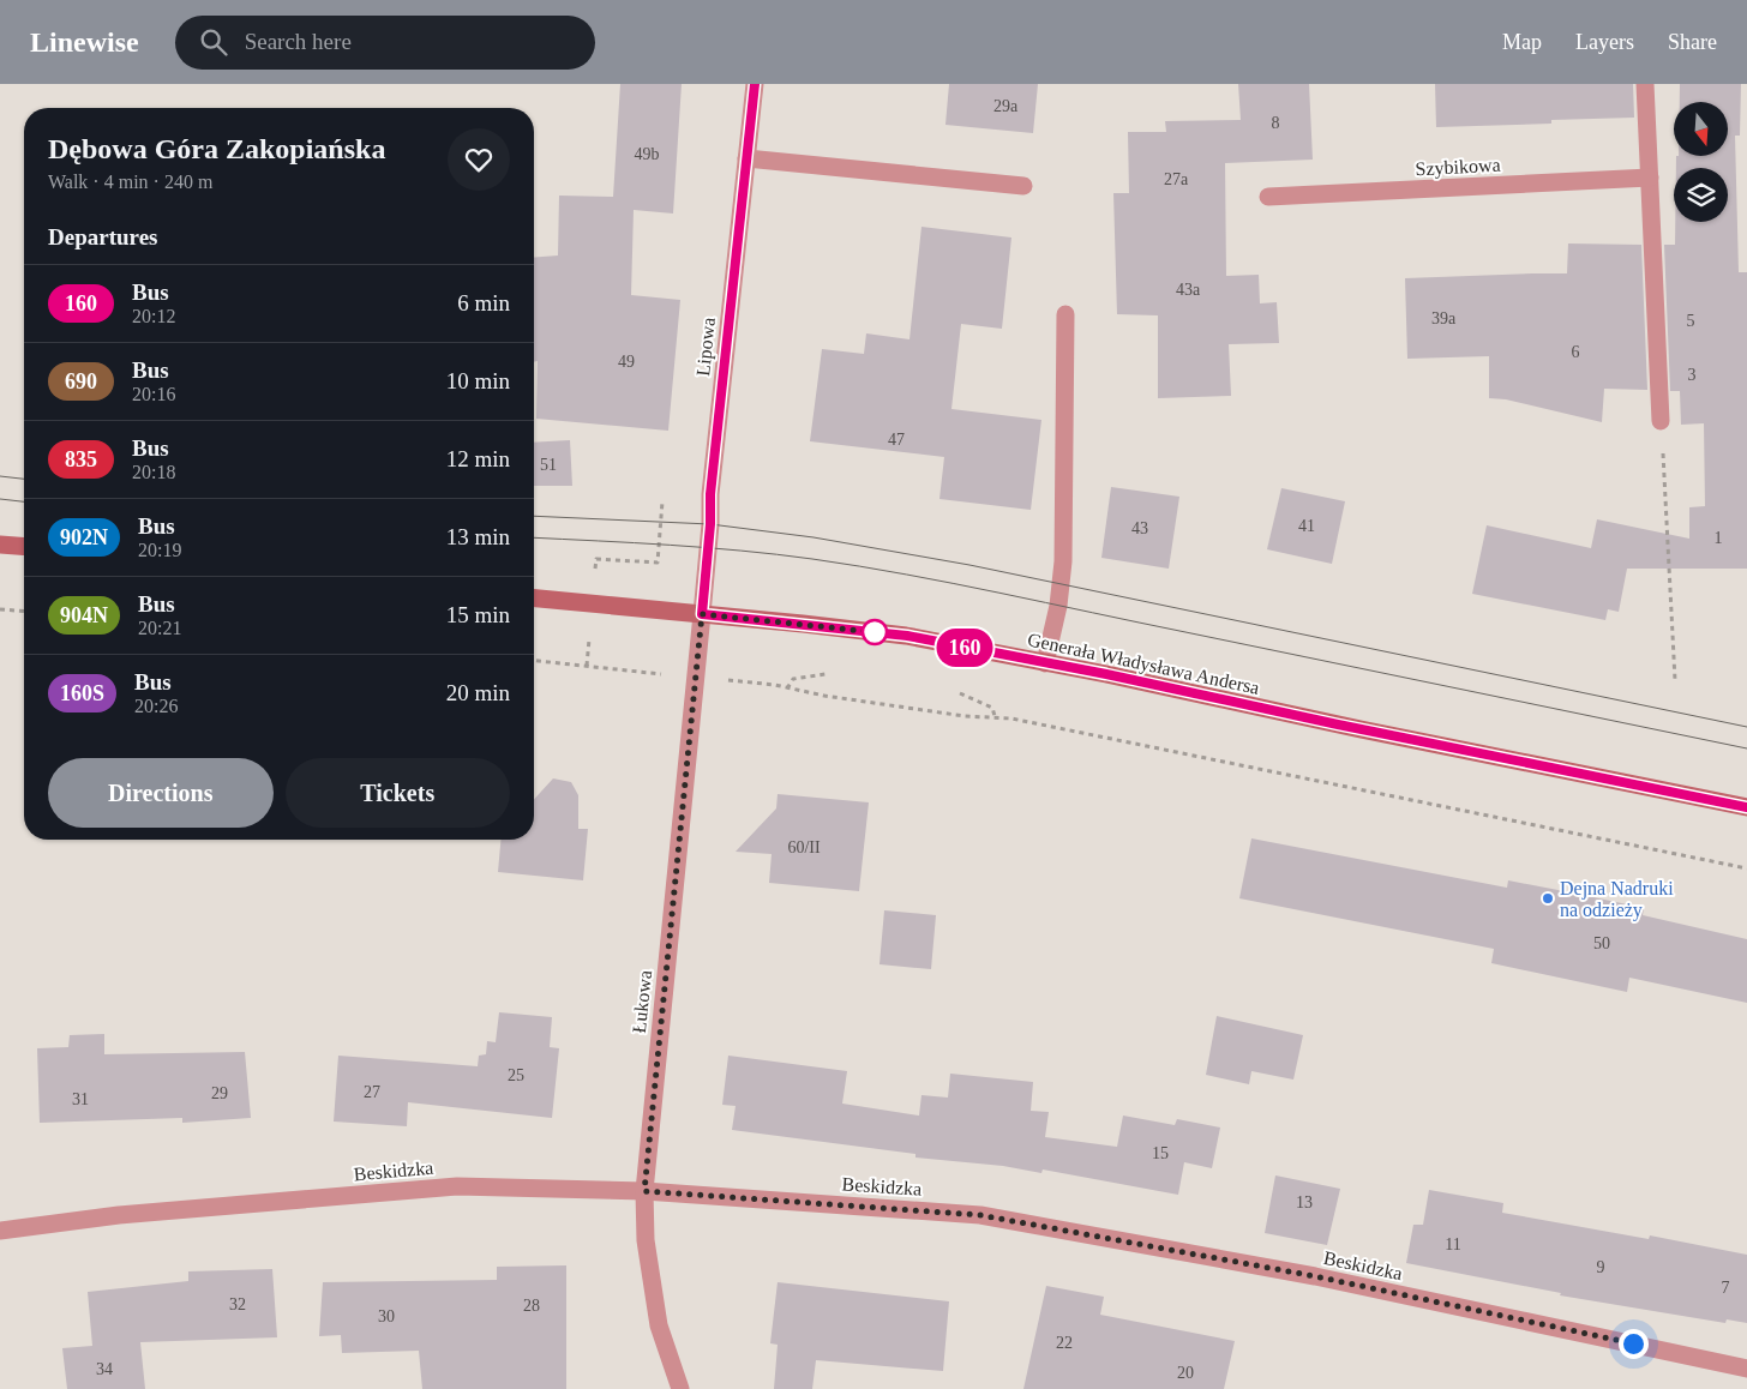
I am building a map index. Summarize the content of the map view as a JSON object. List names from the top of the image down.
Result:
{
  "streets": {
    "main road": ["Generała Władysława Andersa"],
    "street": [
      "Szybikowa",
      "Lipowa",
      "Łukowa",
      "Beskidzka"
    ]
  },
  "crossings": [
    ["Lipowa", "Generała Władysława Andersa"],
    ["Lipowa", "Łukowa"],
    ["Generała Władysława Andersa", "Łukowa"],
    ["Łukowa", "Beskidzka"]
  ],
  "places": ["Dejna Nadruki na odzieży"],
  "lines": ["bus line 160"],
  "house_numbers": [
    "29a",
    "8",
    "49b",
    "27a",
    "43a",
    "39a",
    "5",
    "6",
    "49",
    "3",
    "47",
    "51",
    "41",
    "43",
    "1",
    "60/II",
    "50",
    "25",
    "27",
    "29",
    "31",
    "15",
    "13",
    "11",
    "9",
    "7",
    "32",
    "28",
    "30",
    "22",
    "34",
    "20"
  ],
  "north": "bottom",
  "page": {
    "header": "Linewise",
    "search": "Search here",
    "nav": ["Map", "Layers", "Share"],
    "on_map": "160",
    "heading": [
      ["Dębowa Góra Zakopiańska", "Walk · 4 min · 240 m"],
      "Departures"
    ],
    "list": [
      {
        "mark": "160",
        "name": "Bus",
        "note": "20:12",
        "value": "6 min"
      },
      {
        "mark": "690",
        "name": "Bus",
        "note": "20:16",
        "value": "10 min"
      },
      {
        "mark": "835",
        "name": "Bus",
        "note": "20:18",
        "value": "12 min"
      },
      {
        "mark": "902N",
        "name": "Bus",
        "note": "20:19",
        "value": "13 min"
      },
      {
        "mark": "904N",
        "name": "Bus",
        "note": "20:21",
        "value": "15 min"
      },
      {
        "mark": "160S",
        "name": "Bus",
        "note": "20:26",
        "value": "20 min"
      }
    ],
    "buttons": ["Directions", "Tickets"]
  }
}
